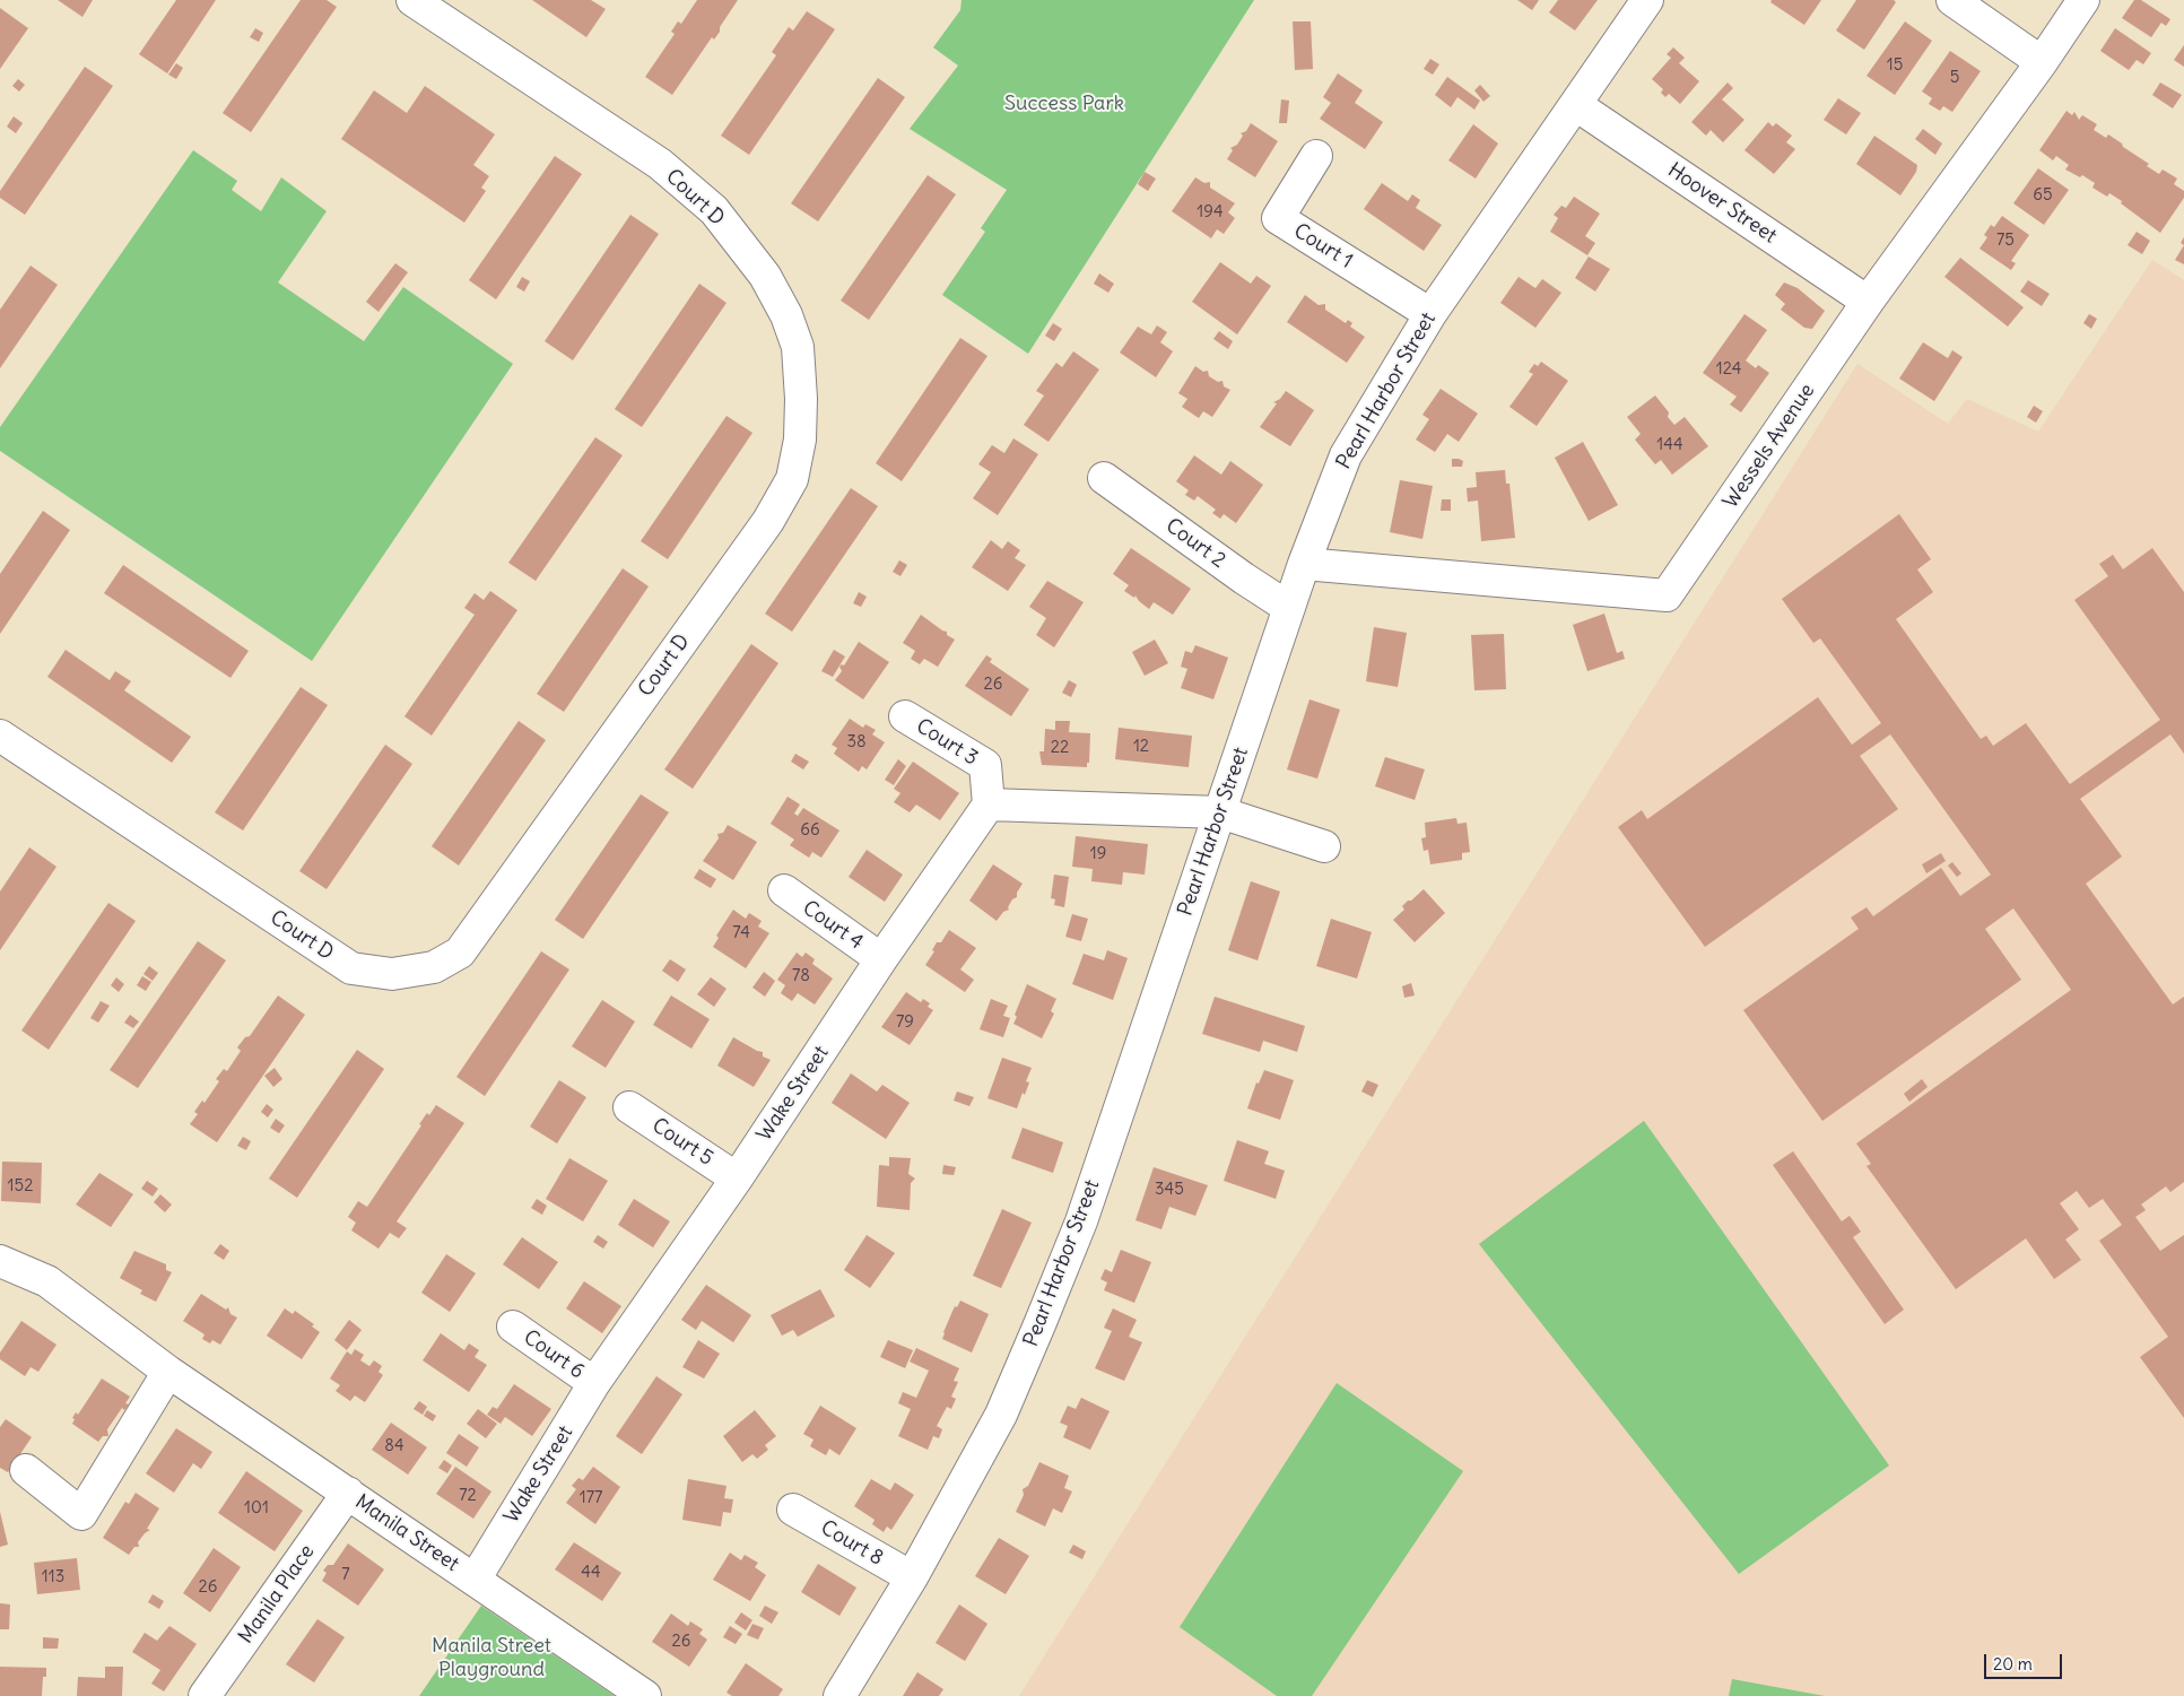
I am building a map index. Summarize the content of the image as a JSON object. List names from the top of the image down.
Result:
{
  "streets": {
    "street": [
      "Court D",
      "Hoover Street",
      "Court 1",
      "Pearl Harbor Street",
      "Wessels Avenue",
      "Court 2",
      "Court 3",
      "Court 4",
      "Wake Street",
      "Court 5",
      "Court 6",
      "Manila Street",
      "Court 8",
      "Manila Place"
    ]
  },
  "crossings": [
    ["Hoover Street", "Pearl Harbor Street"],
    ["Hoover Street", "Wessels Avenue"],
    ["Court 1", "Pearl Harbor Street"],
    ["Pearl Harbor Street", "Wessels Avenue"],
    ["Pearl Harbor Street", "Court 2"],
    ["Pearl Harbor Street", "Court 8"],
    ["Court 3", "Wake Street"],
    ["Court 4", "Wake Street"],
    ["Wake Street", "Court 5"],
    ["Wake Street", "Court 6"],
    ["Wake Street", "Manila Street"],
    ["Manila Street", "Manila Place"]
  ],
  "parks": ["Success Park", "Manila Street Playground"],
  "house_numbers": [
    "15",
    "5",
    "65",
    "194",
    "75",
    "124",
    "144",
    "26",
    "38",
    "12",
    "22",
    "66",
    "19",
    "74",
    "78",
    "79",
    "152",
    "345",
    "84",
    "72",
    "177",
    "101",
    "44",
    "7",
    "113",
    "26",
    "26"
  ],
  "scale_bar": "20 m"
}
